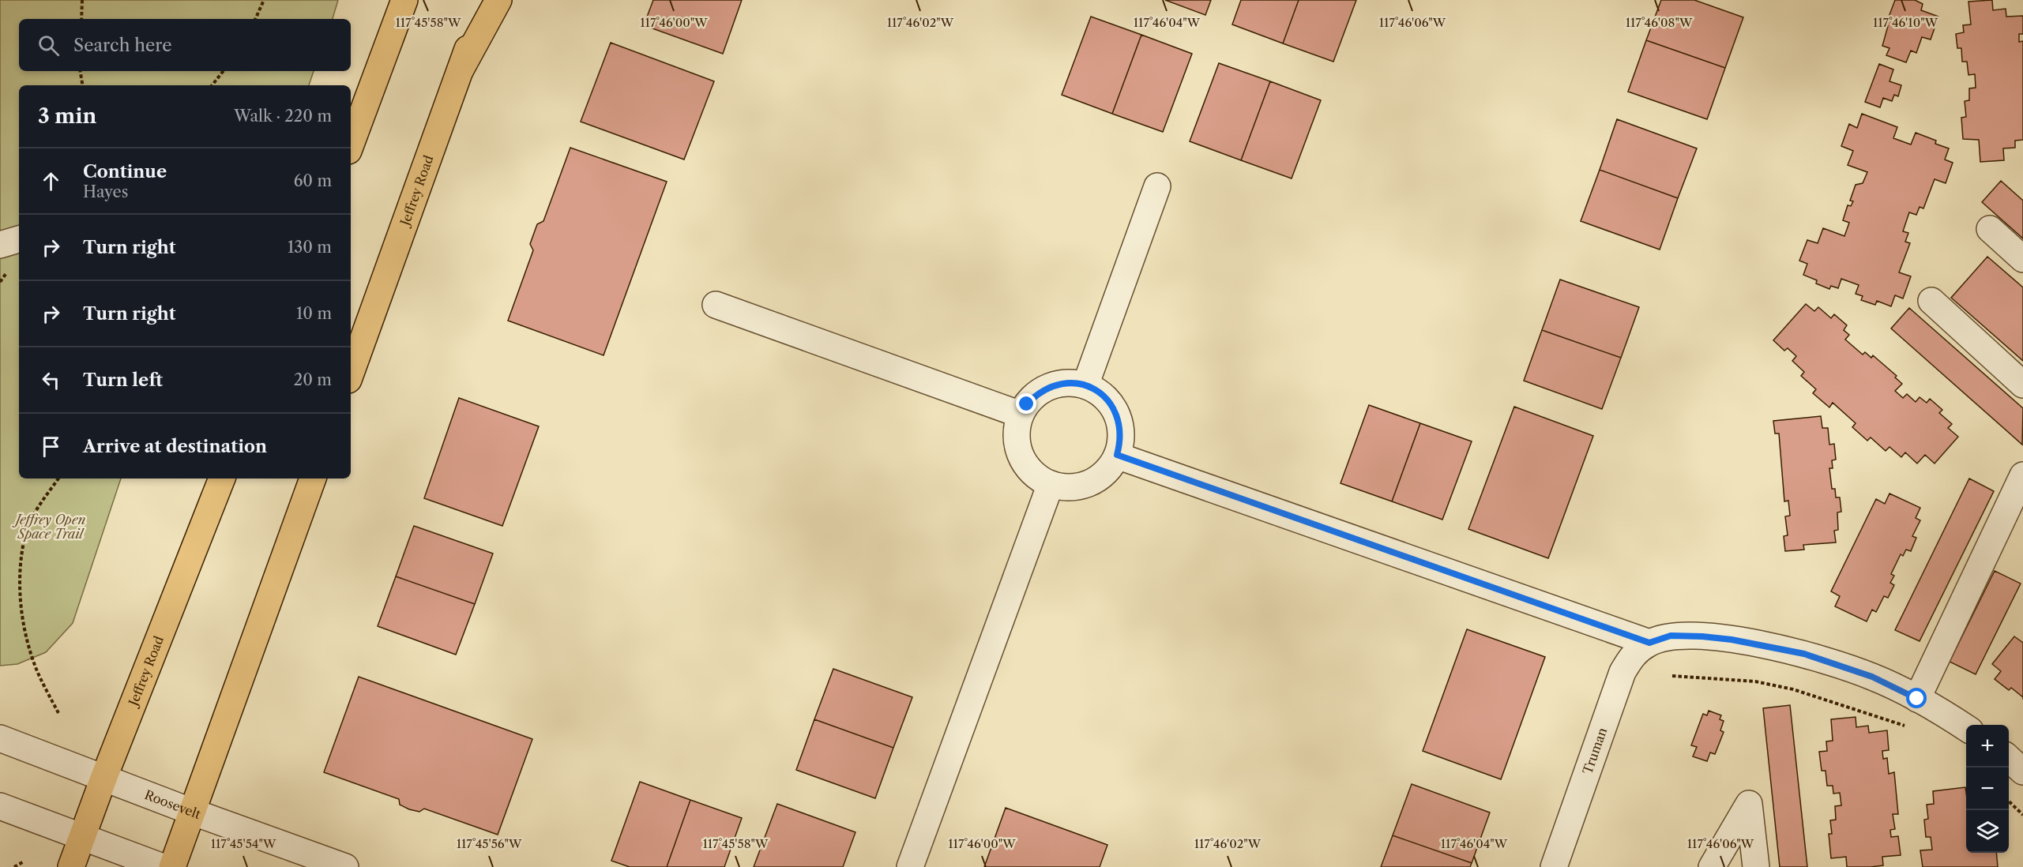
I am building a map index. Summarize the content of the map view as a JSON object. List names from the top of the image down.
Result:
{
  "streets": {
    "main road": ["Jeffrey Road"],
    "street": ["Truman", "Roosevelt"]
  },
  "crossings": [
    ["Jeffrey Road", "Roosevelt"]
  ],
  "parks": ["Jeffrey Open Space Trail"],
  "page": {
    "search": "Search here",
    "heading": ["3 min", "Walk · 220 m"],
    "list": [
      ["Continue", "Hayes", "60 m"],
      ["Turn right", "130 m"],
      ["Turn right", "10 m"],
      ["Turn left", "20 m"],
      "Arrive at destination"
    ],
    "map_buttons": ["+", "−"]
  },
  "coordinates": [
    "117°45'58\"W",
    "117°46'00\"W",
    "117°46'02\"W",
    "117°46'04\"W",
    "117°46'06\"W",
    "117°46'08\"W",
    "117°46'10\"W",
    "117°45'54\"W",
    "117°45'56\"W"
  ]
}
